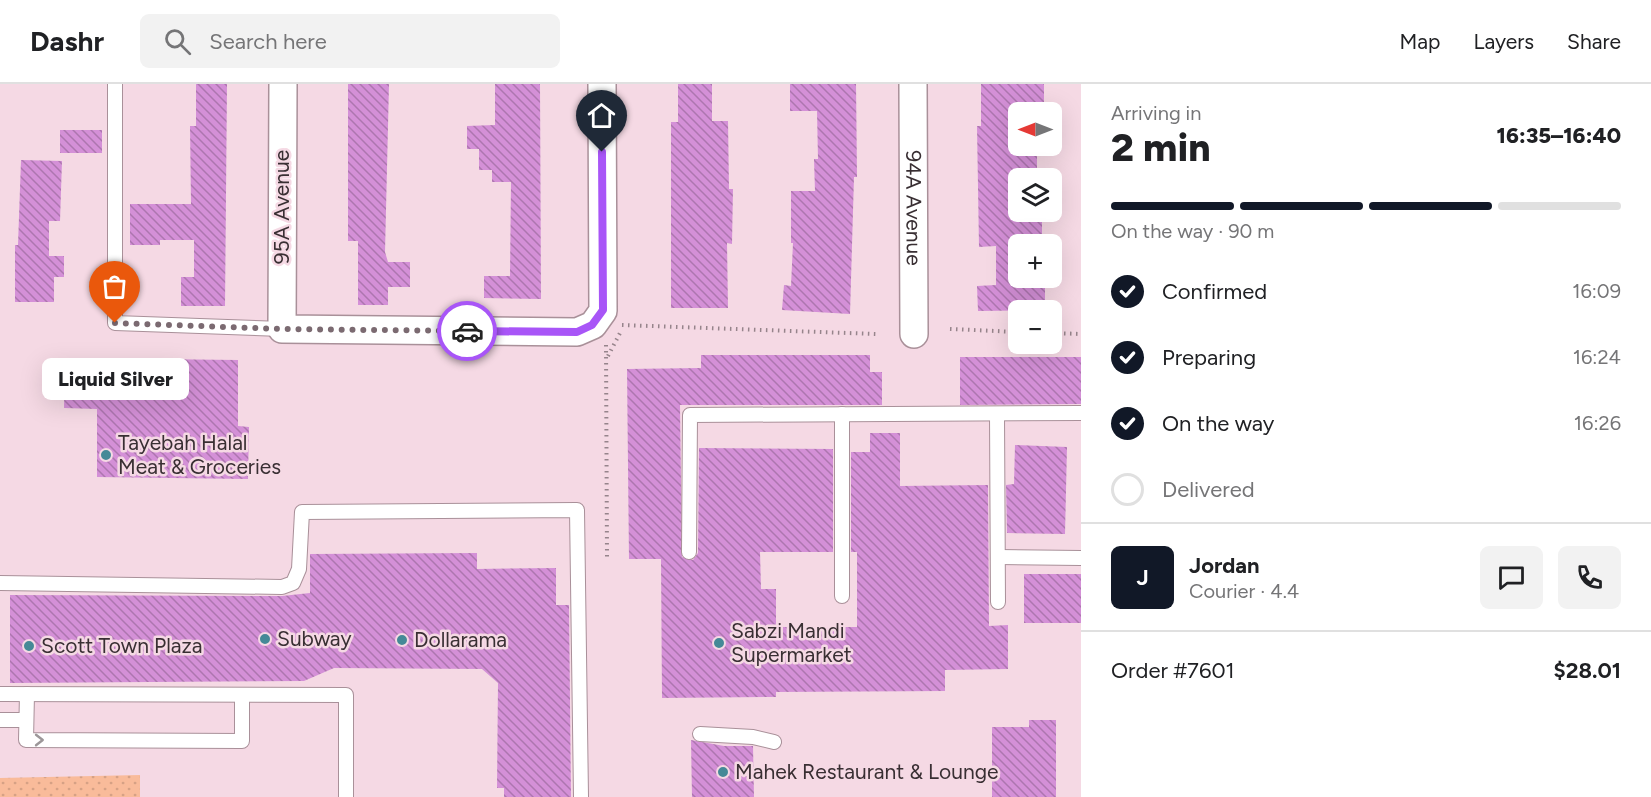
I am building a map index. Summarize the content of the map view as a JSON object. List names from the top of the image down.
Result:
{
  "streets": {
    "street": ["95A Avenue", "94A Avenue"]
  },
  "places": [
    "Liquid Silver",
    "Tayebah Halal Meat & Groceries",
    "Subway",
    "Dollarama",
    "Sabzi Mandi Supermarket",
    "Scott Town Plaza",
    "Mahek Restaurant & Lounge"
  ],
  "north": "left",
  "page": {
    "header": "Dashr",
    "search": "Search here",
    "nav": ["Map", "Layers", "Share"],
    "heading": ["2 min", "Arriving in", "16:35–16:40"],
    "panel": [
      "Jordan",
      "Courier · 4.4",
      "Order #7601",
      "$28.01"
    ],
    "map_buttons": ["+", "−"],
    "bar": "On the way · 90 m",
    "list": [
      ["Confirmed", "16:09"],
      ["Preparing", "16:24"],
      ["On the way", "16:26"],
      "Delivered"
    ],
    "bubble": "Liquid Silver",
    "round": "J"
  }
}
